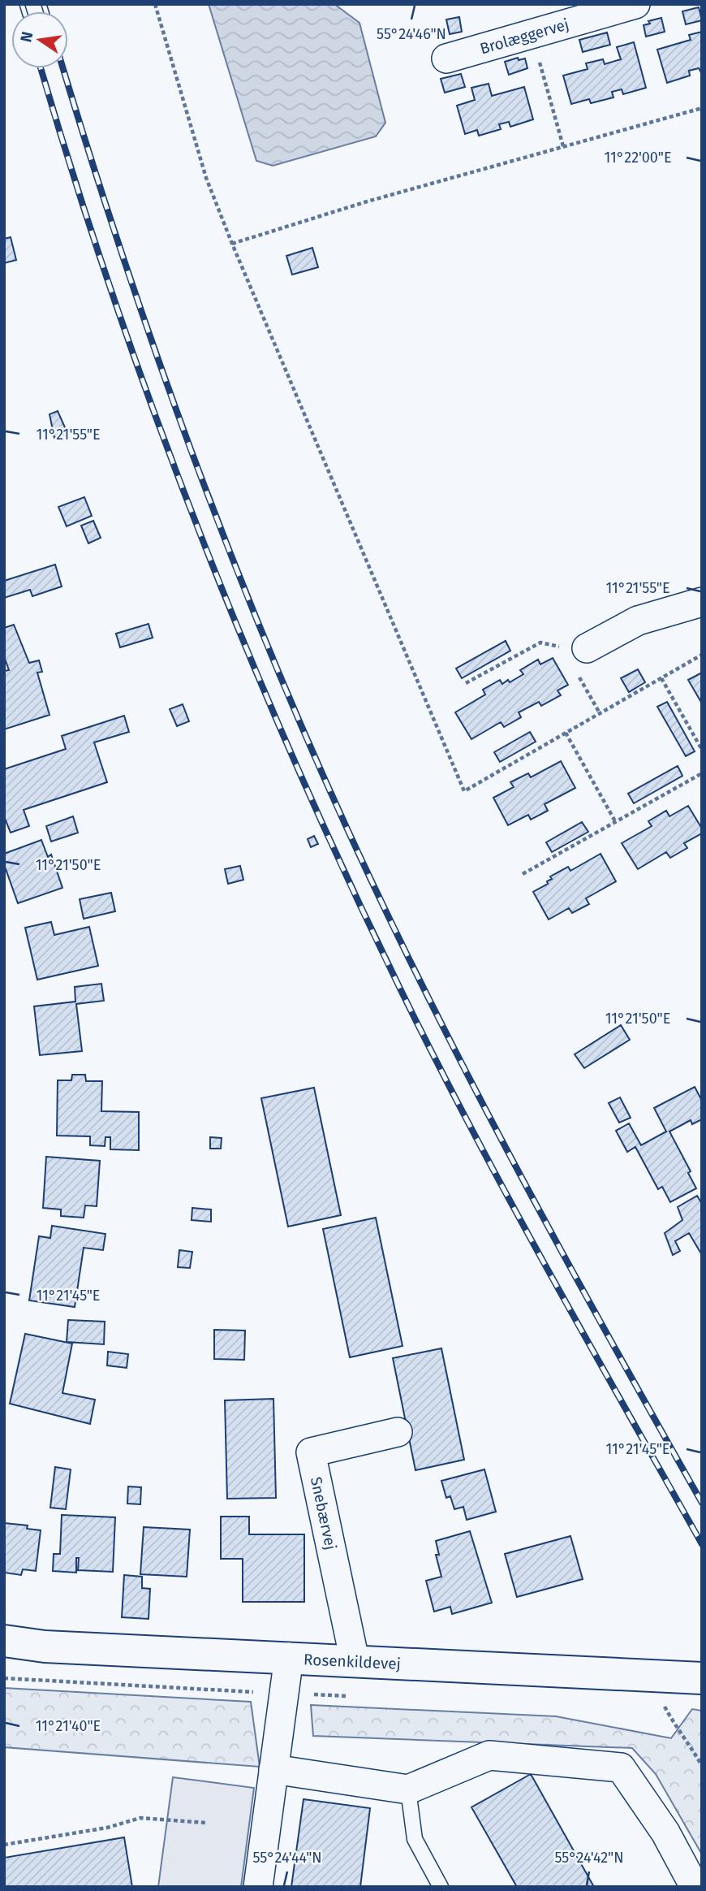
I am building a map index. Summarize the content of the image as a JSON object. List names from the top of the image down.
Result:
{
  "streets": {
    "street": ["Brolæggervej", "Snebærvej", "Rosenkildevej"]
  },
  "crossings": [
    ["Snebærvej", "Rosenkildevej"]
  ],
  "north": "left",
  "coordinates": [
    "55°24'46\"N",
    "11°22'00\"E",
    "11°21'55\"E",
    "11°21'50\"E",
    "11°21'45\"E",
    "11°21'40\"E",
    "55°24'44\"N",
    "55°24'42\"N"
  ]
}
